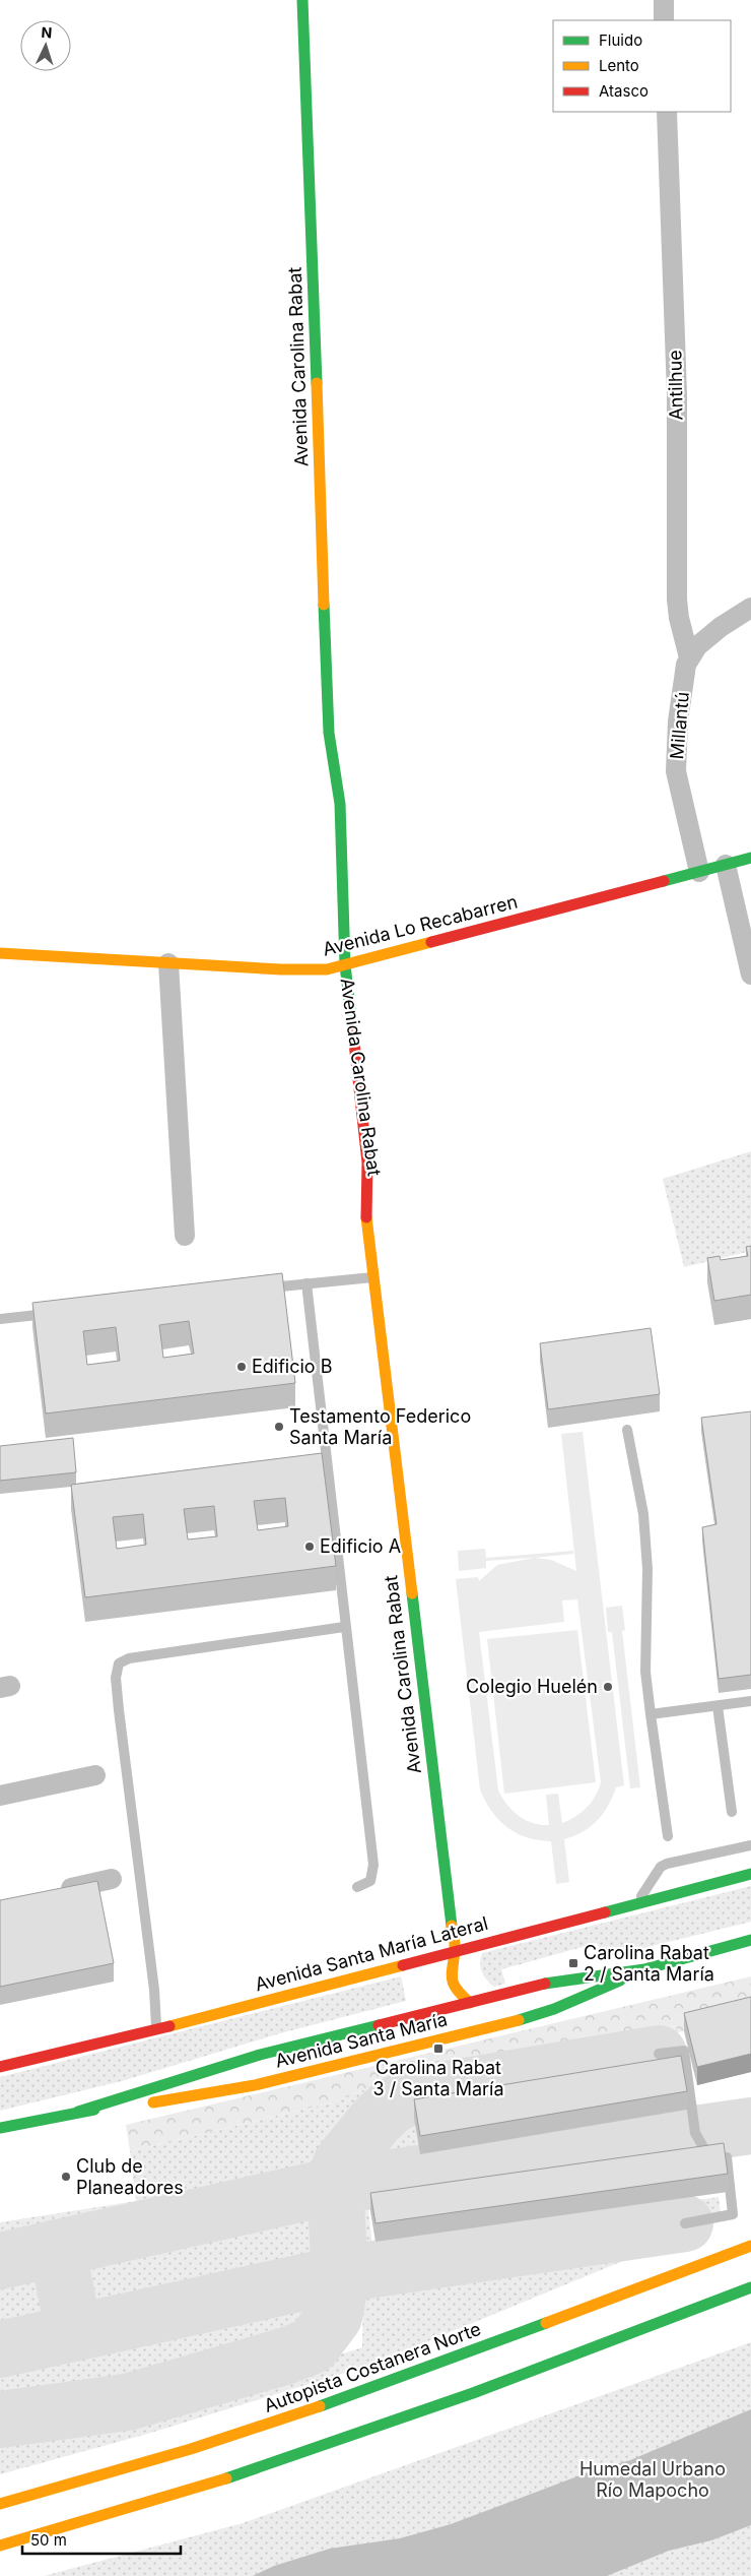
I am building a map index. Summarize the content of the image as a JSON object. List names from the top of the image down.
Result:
{
  "streets": {
    "main road": [
      "Avenida Carolina Rabat",
      "Avenida Lo Recabarren",
      "Avenida Santa María Lateral",
      "Avenida Santa María",
      "Autopista Costanera Norte"
    ],
    "street": ["Antilhue", "Millantú"]
  },
  "crossings": [
    ["Avenida Carolina Rabat", "Avenida Lo Recabarren"],
    ["Avenida Carolina Rabat", "Avenida Santa María Lateral"],
    ["Avenida Carolina Rabat", "Avenida Santa María"],
    ["Antilhue", "Millantú"],
    ["Millantú", "Avenida Lo Recabarren"]
  ],
  "parks": ["Humedal Urbano Río Mapocho"],
  "places": {
    "other": [
      "Edificio B",
      "Testamento Federico Santa María",
      "Edificio A",
      "Colegio Huelén",
      "Club de Planeadores"
    ],
    "transit": ["Carolina Rabat 2 / Santa María", "Carolina Rabat 3 / Santa María"]
  },
  "legend": ["Fluido", "Lento", "Atasco"],
  "scale_bar": "50 m",
  "north": "top"
}
